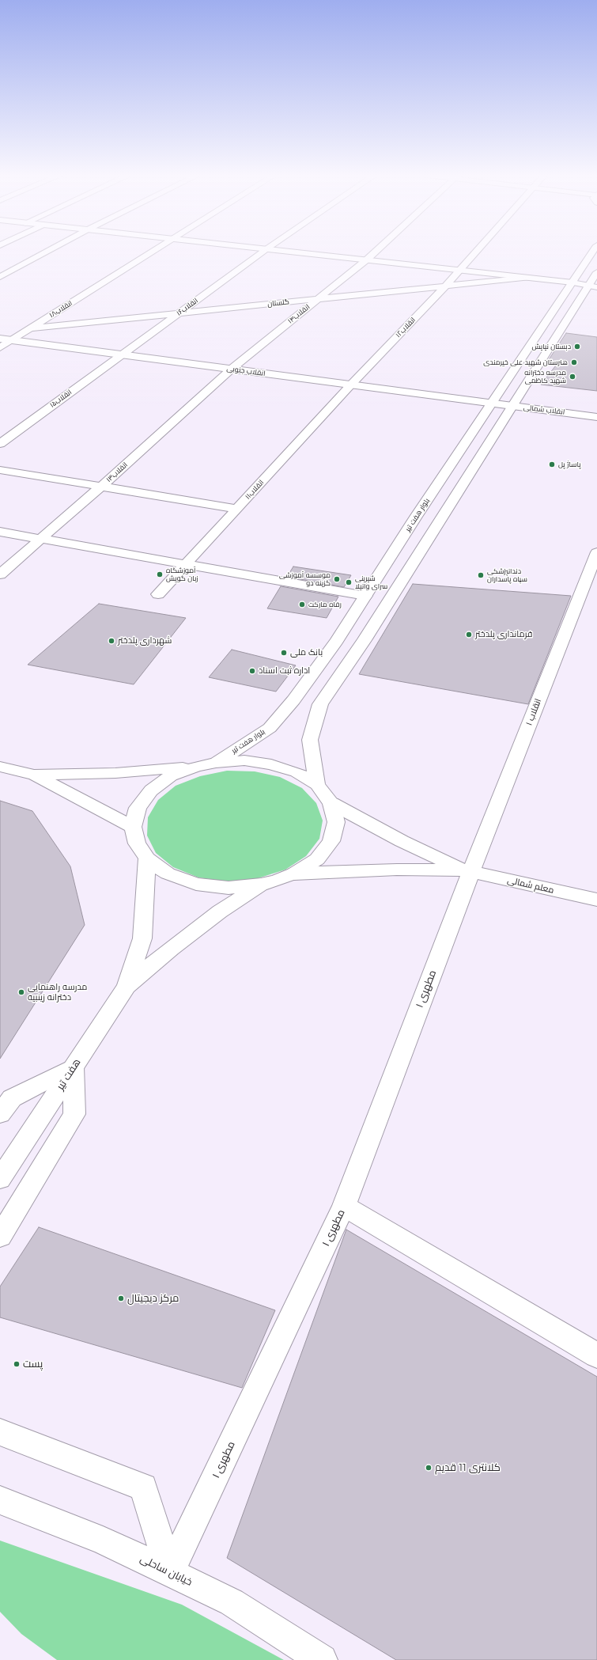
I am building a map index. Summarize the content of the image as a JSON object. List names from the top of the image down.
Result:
{
  "streets": {
    "street": [
      "گلستان",
      "انقلاب۱۶",
      "انقلاب۱۸",
      "انقلاب۱۴",
      "انقلاب۱۲",
      "انقلاب جنوبی",
      "انقلاب۱۵",
      "انقلاب شمالی",
      "انقلاب۱۳",
      "انقلاب۱۱",
      "بلوار هفت تیر",
      "انقلاب ۱",
      "معلم شمالی",
      "مطهری ۱",
      "هفت تیر",
      "خیابان ساحلی"
    ]
  },
  "crossings": [
    ["گلستان", "انقلاب۱۶"],
    ["گلستان", "انقلاب۱۸"],
    ["گلستان", "انقلاب۱۴"],
    ["گلستان", "انقلاب۱۲"],
    ["انقلاب۱۶", "انقلاب جنوبی"],
    ["انقلاب۱۶", "انقلاب۱۵"],
    ["انقلاب۱۸", "انقلاب جنوبی"],
    ["انقلاب۱۴", "انقلاب جنوبی"],
    ["انقلاب۱۴", "انقلاب۱۳"],
    ["انقلاب۱۲", "انقلاب جنوبی"],
    ["انقلاب۱۲", "انقلاب۱۱"],
    ["انقلاب جنوبی", "انقلاب۱۵"],
    ["انقلاب جنوبی", "انقلاب شمالی"],
    ["انقلاب جنوبی", "انقلاب۱۳"],
    ["انقلاب جنوبی", "انقلاب۱۱"],
    ["انقلاب جنوبی", "بلوار هفت تیر"],
    ["انقلاب شمالی", "بلوار هفت تیر"],
    ["انقلاب ۱", "معلم شمالی"],
    ["انقلاب ۱", "مطهری ۱"],
    ["معلم شمالی", "مطهری ۱"],
    ["مطهری ۱", "خیابان ساحلی"]
  ],
  "places": [
    "دبستان نیایش",
    "هنرستان شهید علی خیرمندی",
    "مدرسه دخترانه شهید کاظمی",
    "پاساژ پل",
    "آموزشگاه زبان گویش",
    "دندانپزشکی سپاه پاسداران",
    "موسسه آموزشی گزینه دو",
    "شیرینی سرای وانیلا",
    "رفاه مارکت",
    "فرمانداری پلدختر",
    "شهرداری پلدختر",
    "بانک ملی",
    "اداره ثبت اسناد",
    "مدرسه راهنمایی دخترانه زینبیه",
    "مرکز دیجیتال",
    "پست",
    "کلانتری 11 قدیم"
  ]
}
